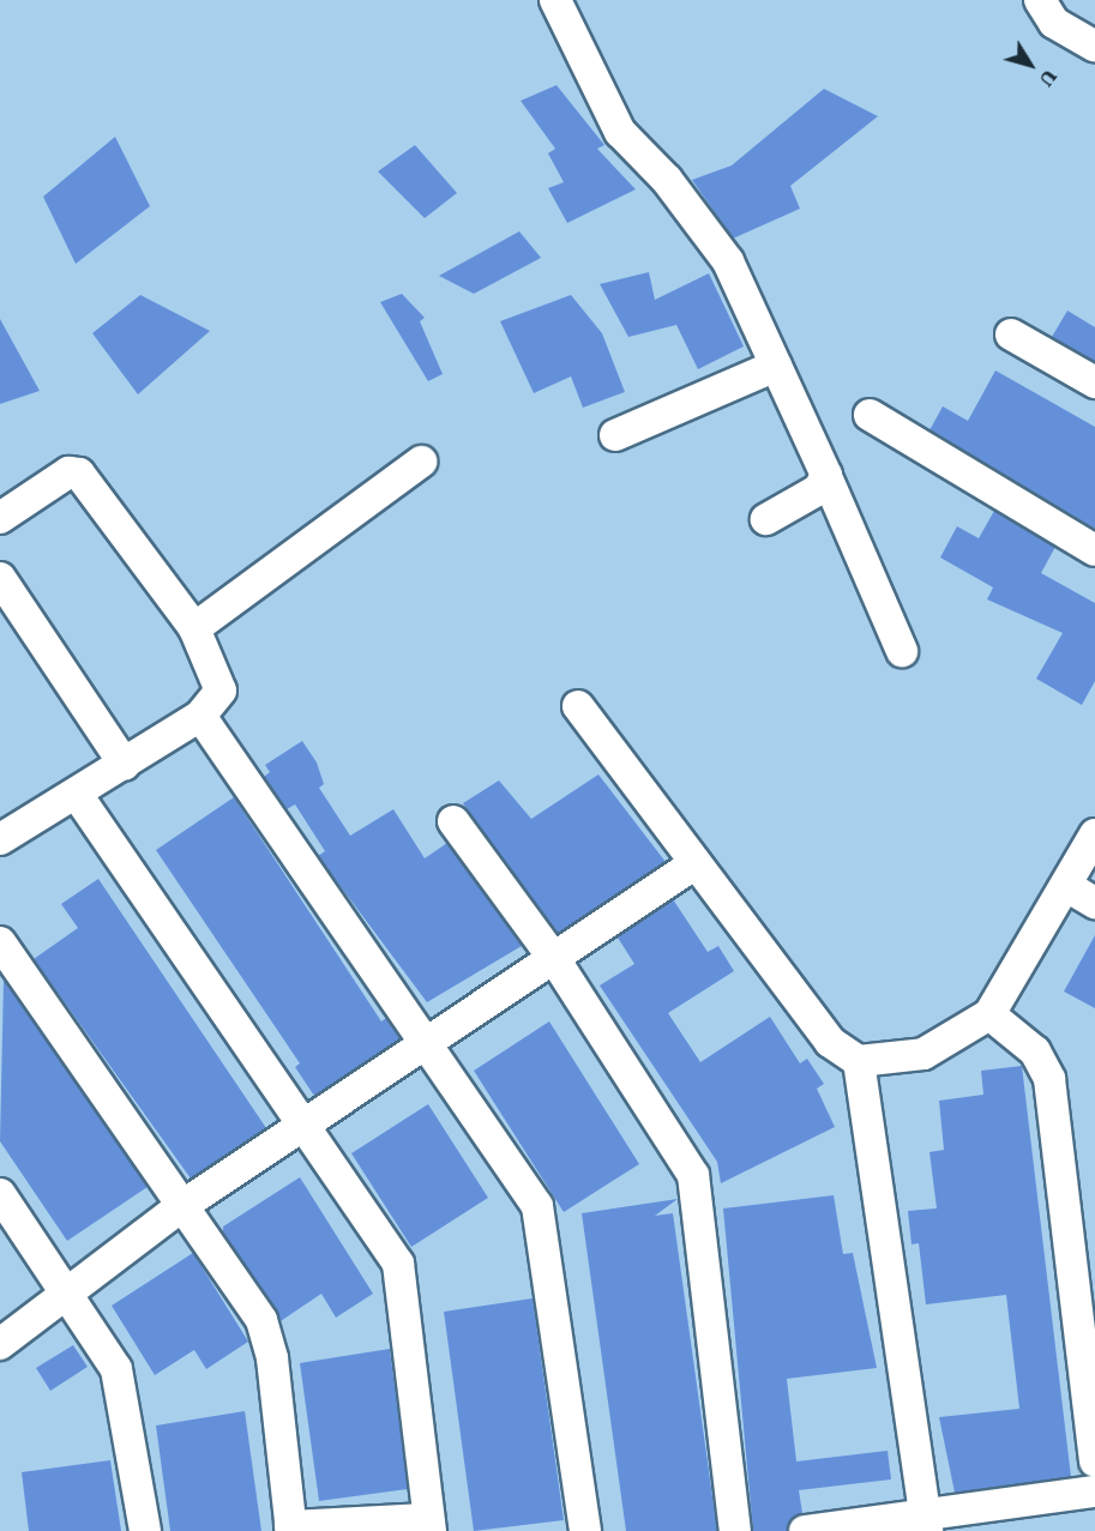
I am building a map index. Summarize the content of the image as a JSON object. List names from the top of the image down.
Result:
{
  "north": "bottom right"
}
